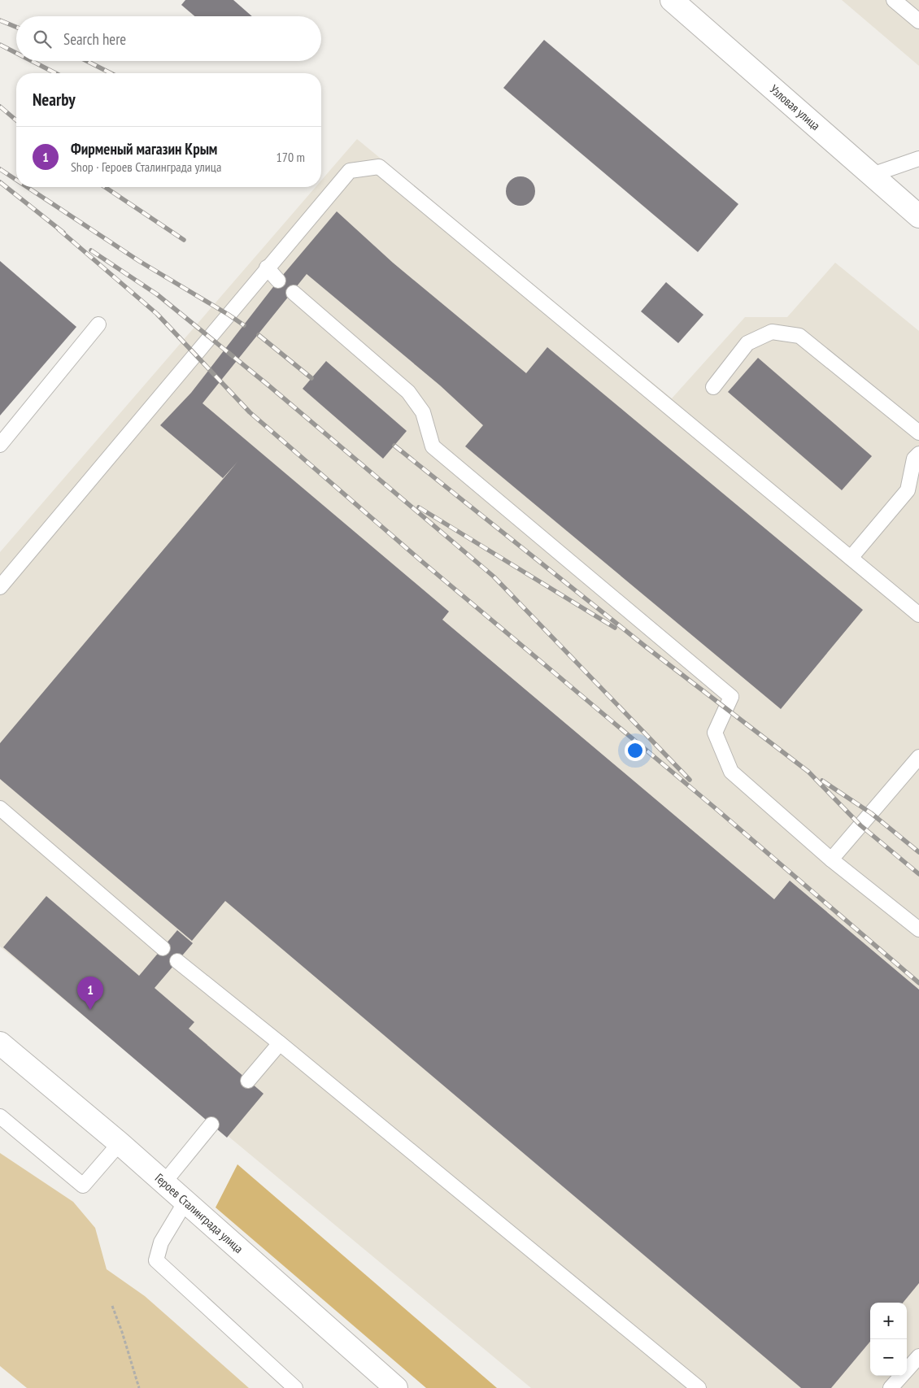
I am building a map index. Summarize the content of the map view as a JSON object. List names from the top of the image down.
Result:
{
  "streets": {
    "street": ["Узловая улица", "Героев Сталинграда улица"]
  },
  "page": {
    "search": "Search here",
    "heading": "Nearby",
    "list": [
      {
        "mark": "1",
        "name": "Фирменый магазин Крым",
        "note": "Shop · Героев Сталинграда улица",
        "value": "170 m"
      }
    ],
    "pins": "1",
    "map_buttons": ["+", "−"]
  }
}
